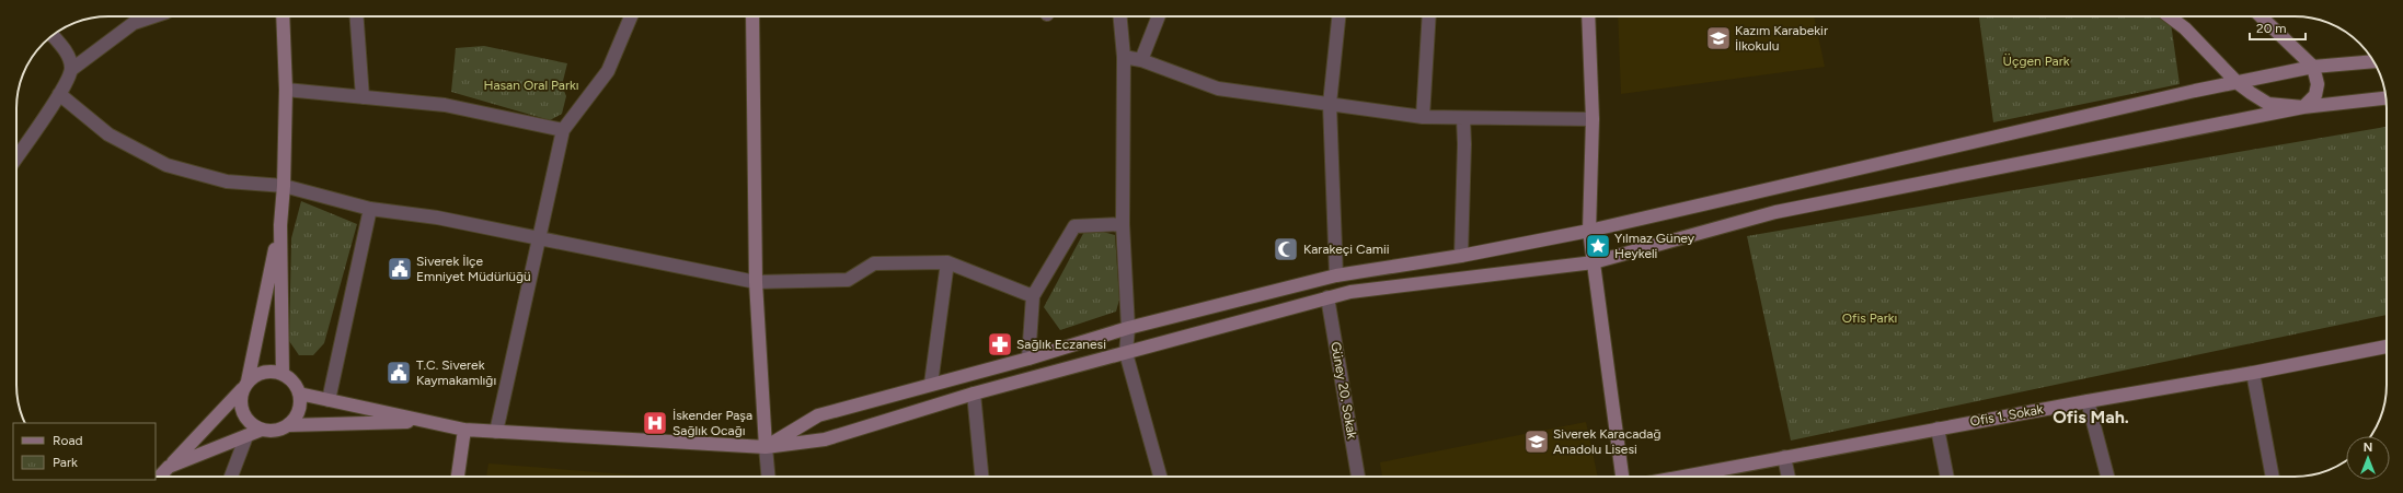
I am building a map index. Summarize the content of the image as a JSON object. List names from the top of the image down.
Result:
{
  "streets": {
    "main road": ["Ofis 1. Sokak"],
    "street": ["Güney 20. Sokak"]
  },
  "districts": ["Ofis Mah."],
  "parks": ["Üçgen Park", "Hasan Oral Parkı", "Ofis Parkı"],
  "places": {
    "school or university": ["Kazım Karabekir İlkokulu", "Siverek Karacadağ Anadolu Lisesi"],
    "place": ["Yılmaz Güney Heykeli"],
    "mosque": ["Karakeçi Camii"],
    "public building": ["Siverek İlçe Emniyet Müdürlüğü", "T.C. Siverek Kaymakamlığı"],
    "pharmacy": ["Sağlık Eczanesi"],
    "hospital": ["İskender Paşa Sağlık Ocağı"]
  },
  "legend": ["Road", "Park"],
  "scale_bar": "20 m",
  "north": "top"
}
